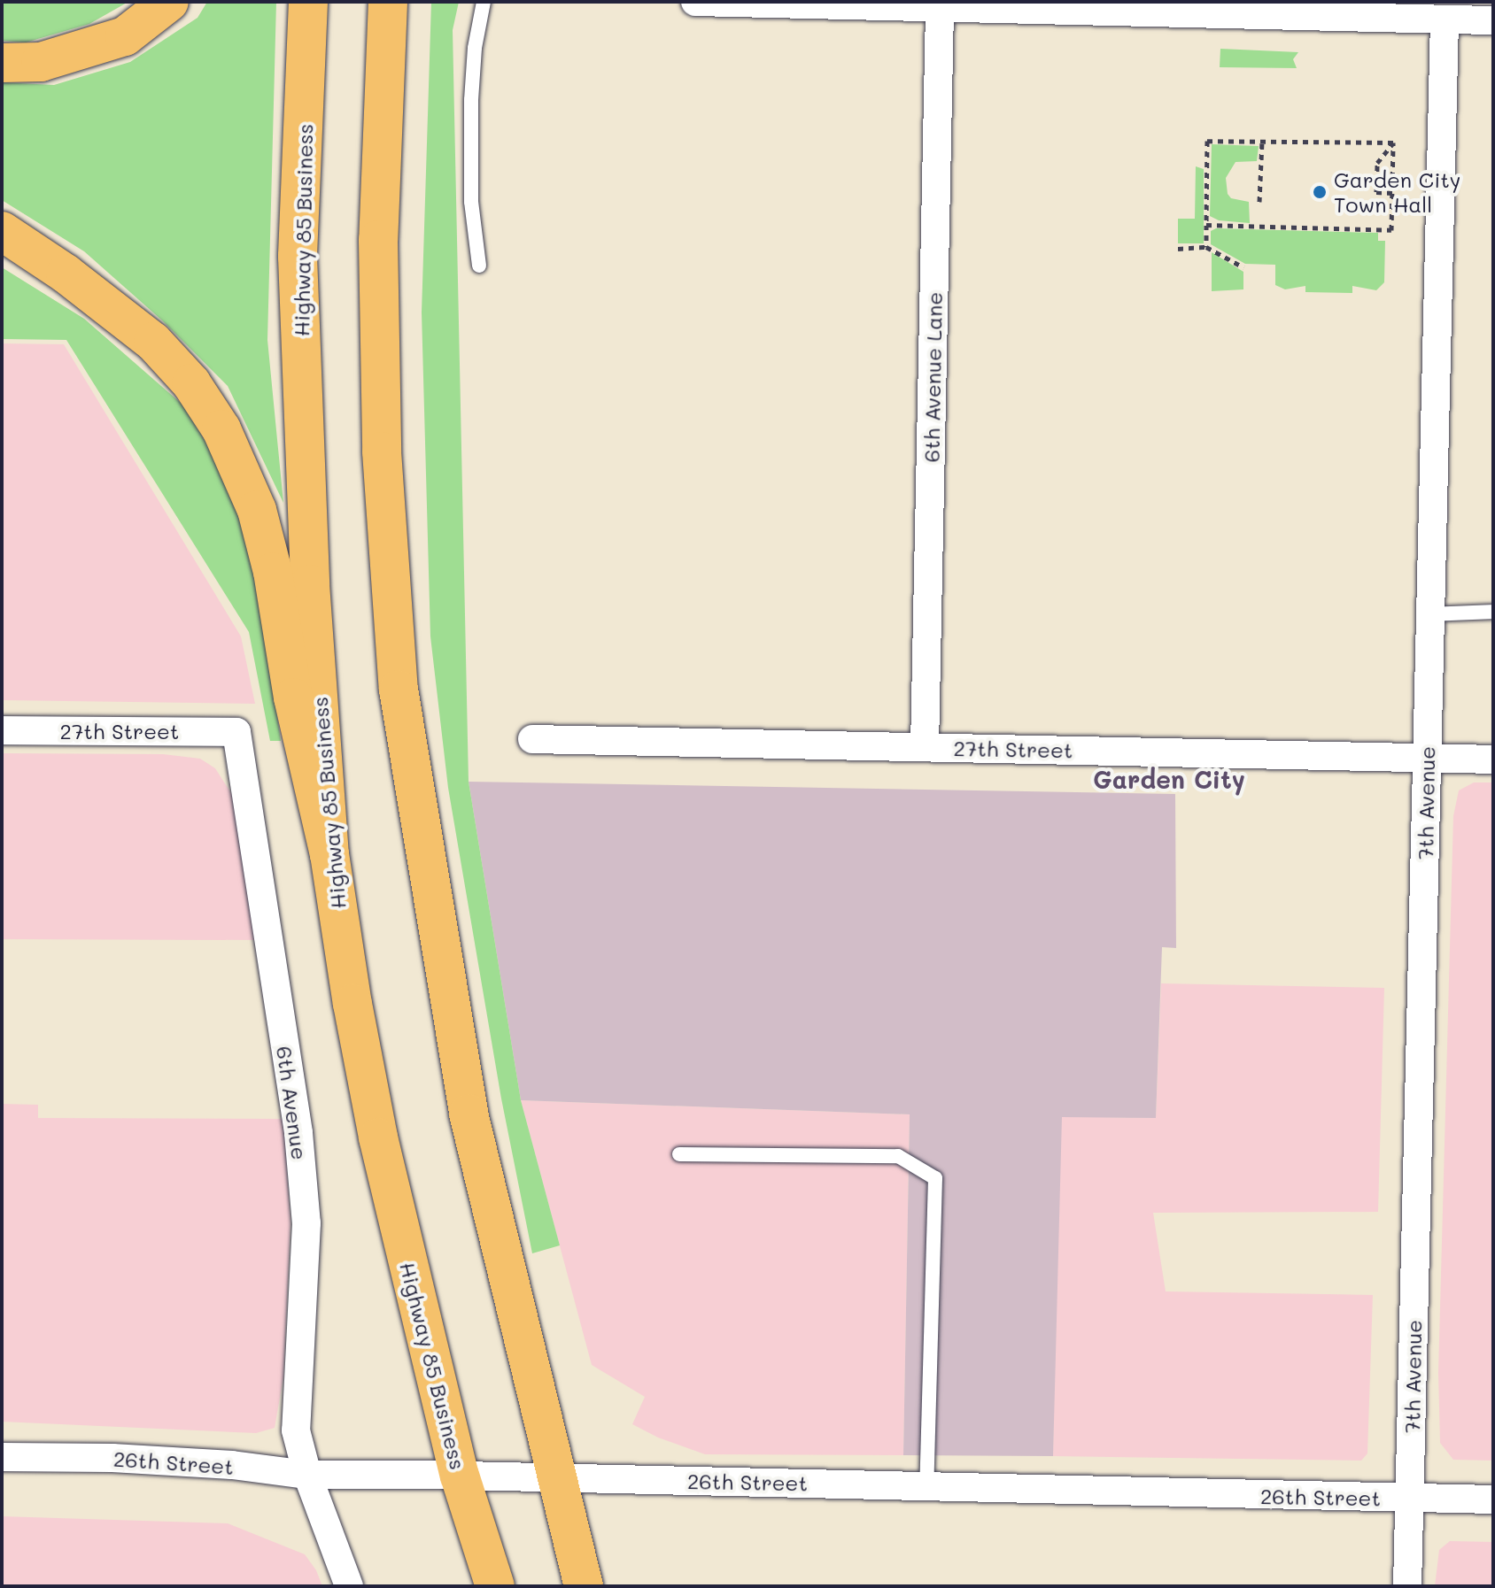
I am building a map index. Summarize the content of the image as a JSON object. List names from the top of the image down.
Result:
{
  "streets": {
    "main road": ["Highway 85 Business"],
    "street": [
      "6th Avenue Lane",
      "27th Street",
      "7th Avenue",
      "6th Avenue",
      "26th Street"
    ]
  },
  "crossings": [
    ["Highway 85 Business", "26th Street"],
    ["6th Avenue Lane", "27th Street"],
    ["27th Street", "7th Avenue"],
    ["27th Street", "6th Avenue"],
    ["7th Avenue", "26th Street"],
    ["6th Avenue", "26th Street"]
  ],
  "districts": ["Garden City"],
  "places": ["Garden City Town Hall"]
}
